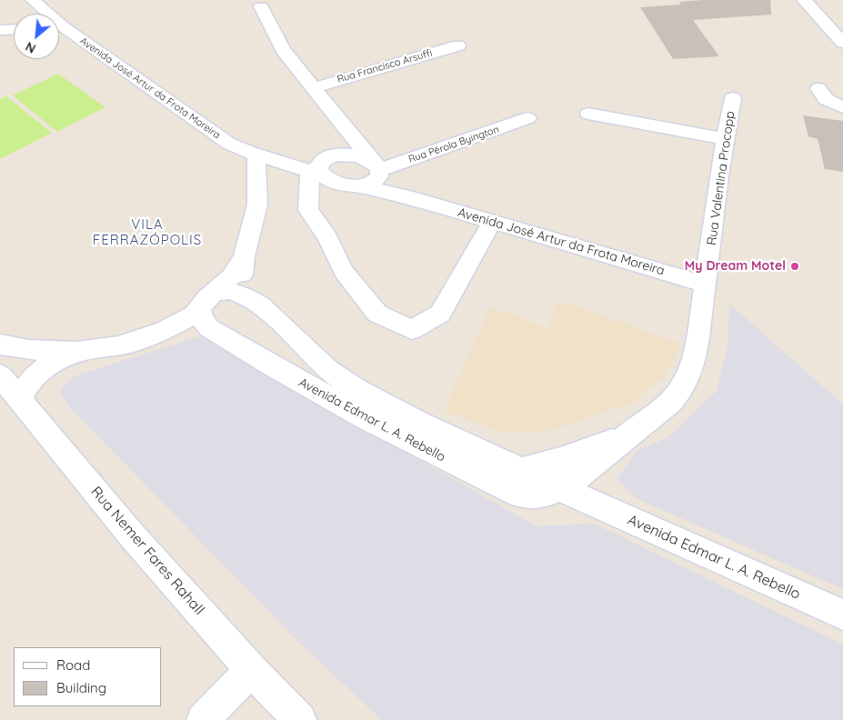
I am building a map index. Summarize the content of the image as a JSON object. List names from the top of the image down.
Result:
{
  "streets": {
    "street": [
      "Rua Francisco Arsuffi",
      "Avenida José Artur da Frota Moreira",
      "Rua Pérola Byington",
      "Rua Valentina Procopp",
      "Avenida Edmar L. A. Rebello",
      "Rua Nemer Fares Rahall"
    ]
  },
  "crossings": [
    ["Avenida José Artur da Frota Moreira", "Rua Pérola Byington"],
    ["Avenida José Artur da Frota Moreira", "Rua Valentina Procopp"]
  ],
  "districts": ["VILA FERRAZÓPOLIS"],
  "places": ["My Dream Motel"],
  "legend": ["Road", "Building"],
  "north": "bottom left"
}
